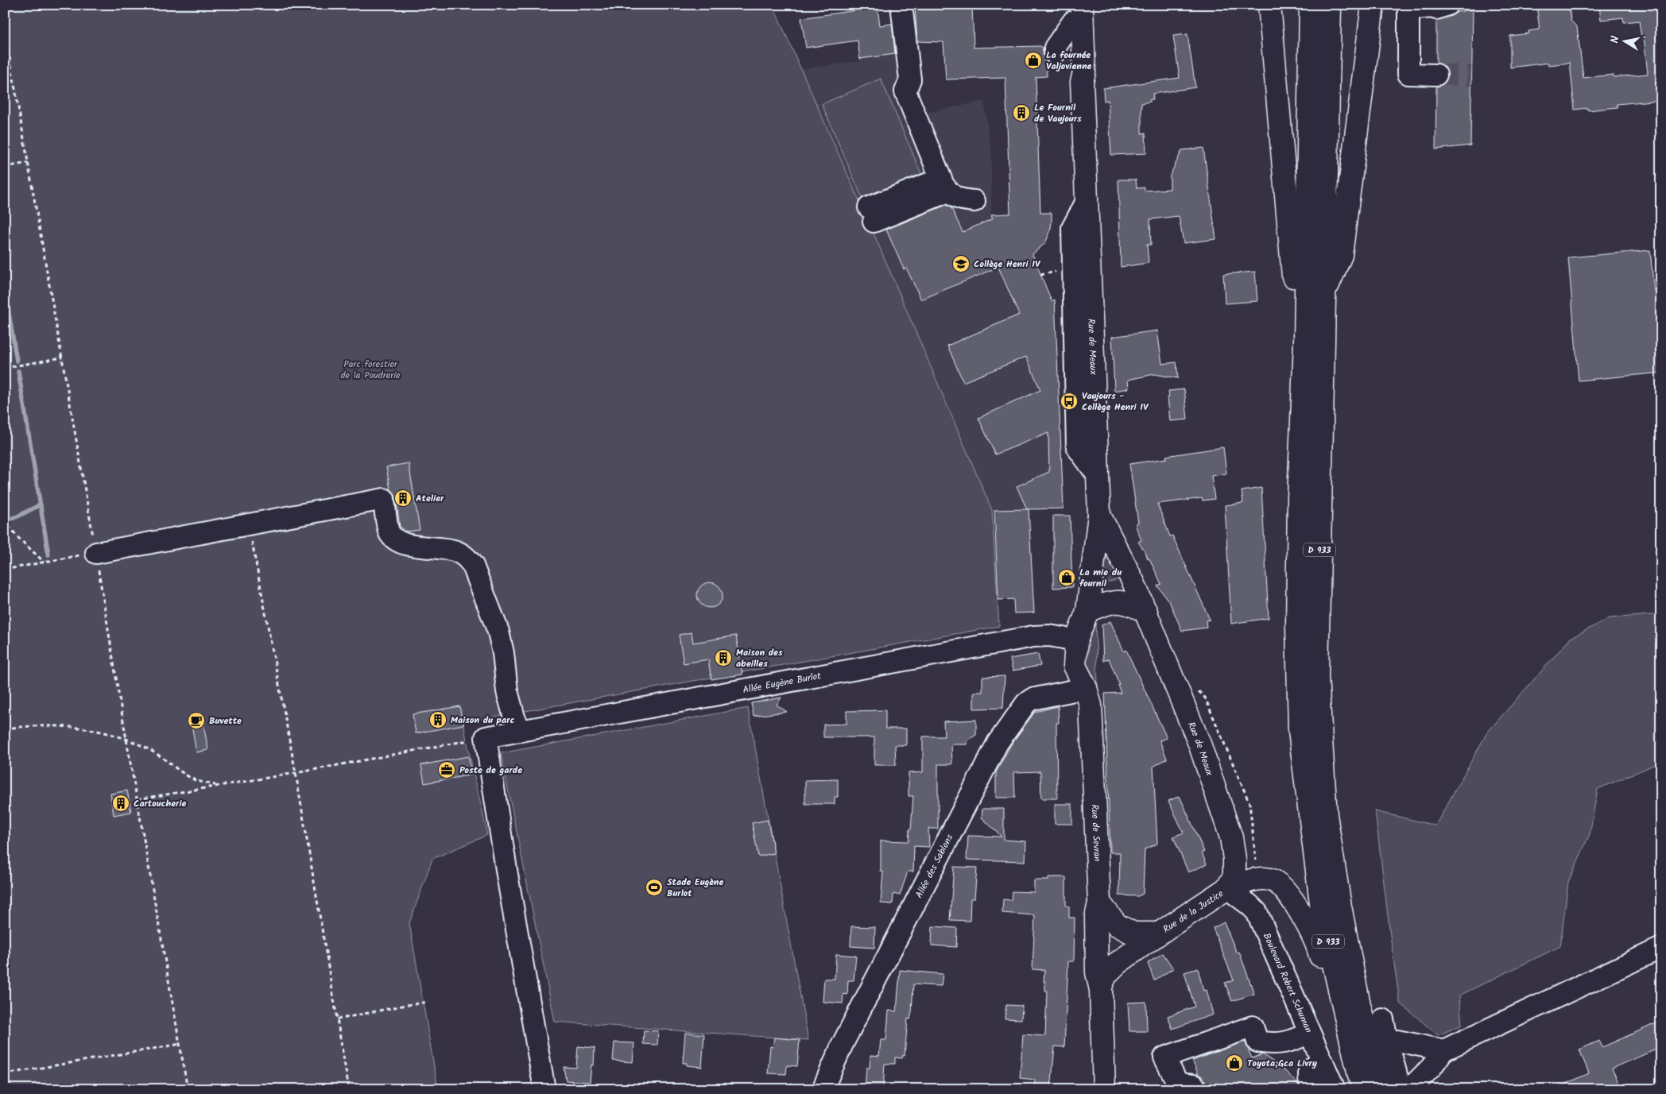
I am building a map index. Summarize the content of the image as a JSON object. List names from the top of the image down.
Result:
{
  "streets": {
    "main road": [
      "Rue de Meaux",
      "D 933",
      "Rue de Sevran",
      "Rue de la Justice"
    ],
    "street": ["Allée Eugène Burlot", "Allée des Sablons", "Boulevard Robert Schuman"]
  },
  "crossings": [
    ["Rue de Meaux", "Rue de Sevran"],
    ["Rue de Meaux", "Rue de la Justice"],
    ["Rue de Meaux", "Boulevard Robert Schuman"],
    ["D 933", "Rue de la Justice"],
    ["Allée Eugène Burlot", "Rue de Sevran"],
    ["Rue de Sevran", "Allée des Sablons"],
    ["Rue de Sevran", "Rue de la Justice"],
    ["Rue de la Justice", "Boulevard Robert Schuman"]
  ],
  "parks": ["Parc forestier de la Poudrerie"],
  "places": {
    "shop": ["La fournée Valjovienne", "La mie du fournil", "Toyota;Gca Livry"],
    "building": [
      "Le Fournil de Vaujours",
      "Atelier",
      "Maison des abeilles",
      "Maison du parc",
      "Cartoucherie"
    ],
    "school or university": ["Collège Henri IV"],
    "bus stop": ["Vaujours - Collège Henri IV"],
    "cafe": ["Buvette"],
    "office": ["Poste de garde"],
    "sports": ["Stade Eugène Burlot"]
  },
  "north": "left"
}
